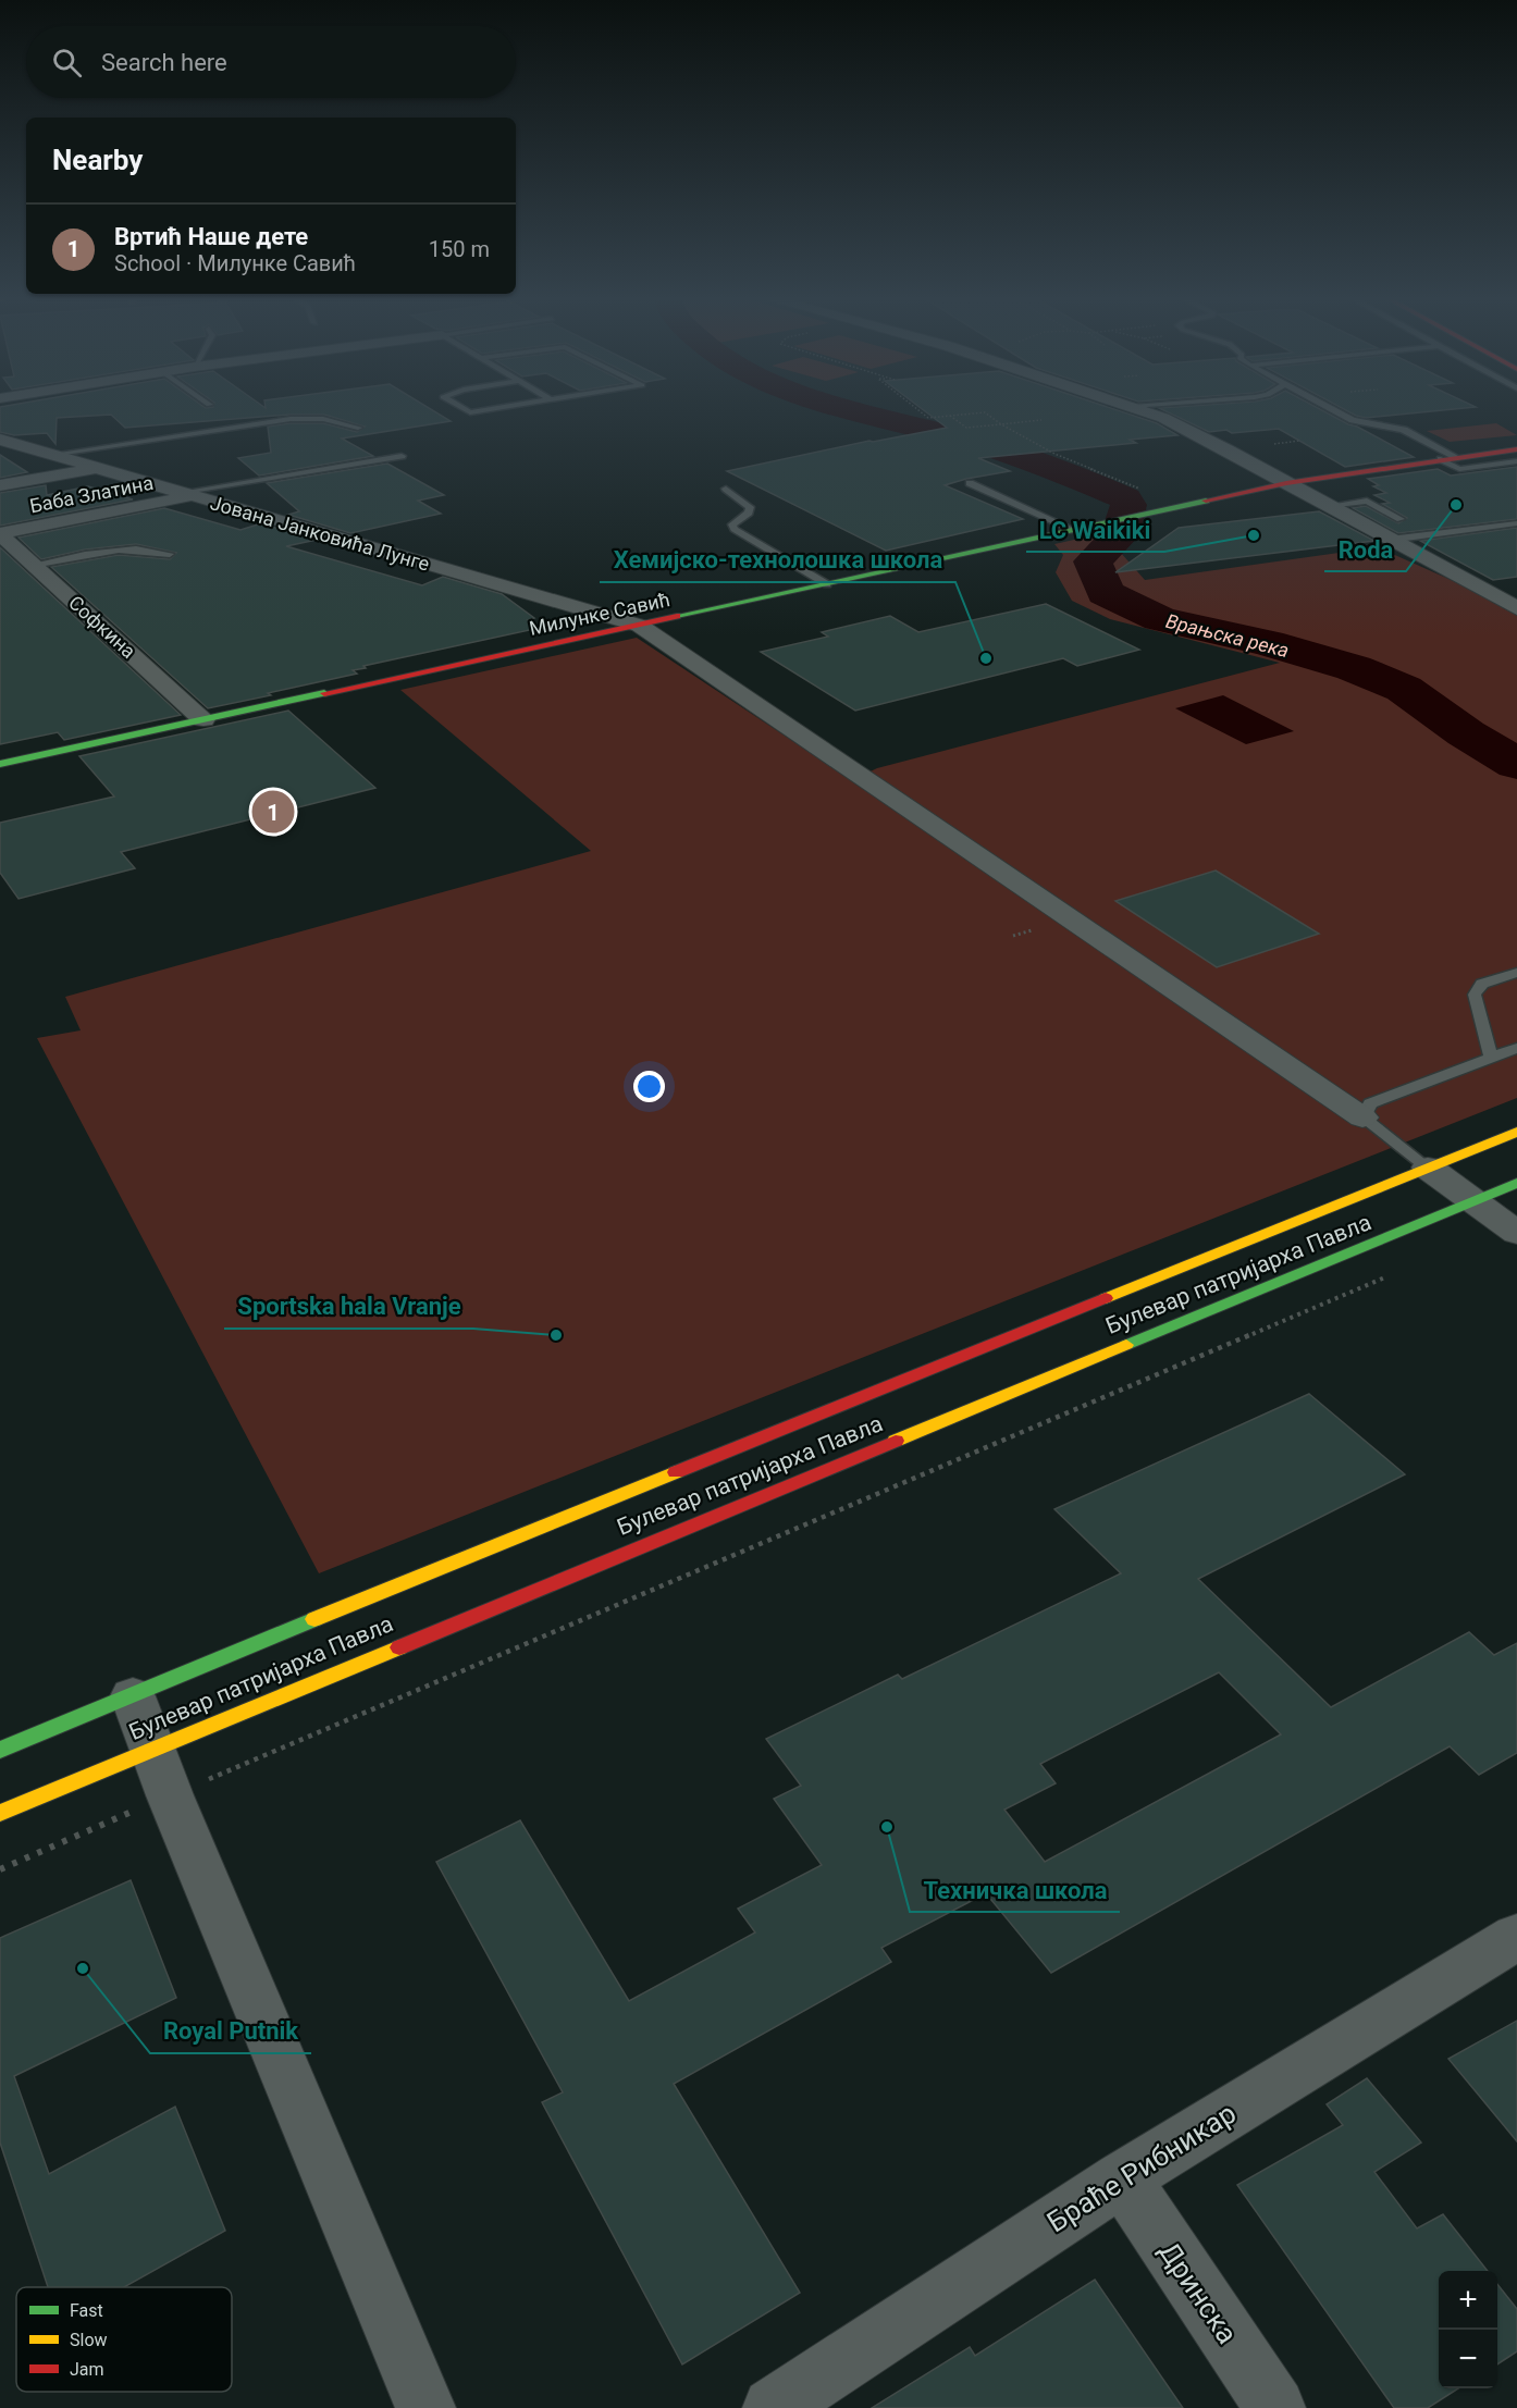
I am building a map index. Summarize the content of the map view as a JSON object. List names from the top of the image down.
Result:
{
  "streets": {
    "main road": ["Милунке Савић", "Булевар патријарха Павла"],
    "street": [
      "Баба Златина",
      "Јована Јанковића Лунге",
      "Софкина",
      "Браће Рибникар",
      "Дринска"
    ]
  },
  "crossings": [
    ["Баба Златина", "Јована Јанковића Лунге"],
    ["Баба Златина", "Софкина"],
    ["Јована Јанковића Лунге", "Милунке Савић"],
    ["Милунке Савић", "Софкина"],
    ["Браће Рибникар", "Дринска"]
  ],
  "water": ["Врањска река"],
  "places": [
    "Roda",
    "LC Waikiki",
    "Хемијско-технолошка школа",
    "Sportska hala Vranje",
    "Техничка школа",
    "Royal Putnik"
  ],
  "legend": ["Fast", "Slow", "Jam"],
  "page": {
    "search": "Search here",
    "heading": "Nearby",
    "list": [
      {
        "mark": "1",
        "name": "Вртић Наше дете",
        "note": "School · Милунке Савић",
        "value": "150 m"
      }
    ],
    "pins": "1",
    "map_buttons": ["+", "−"]
  }
}
